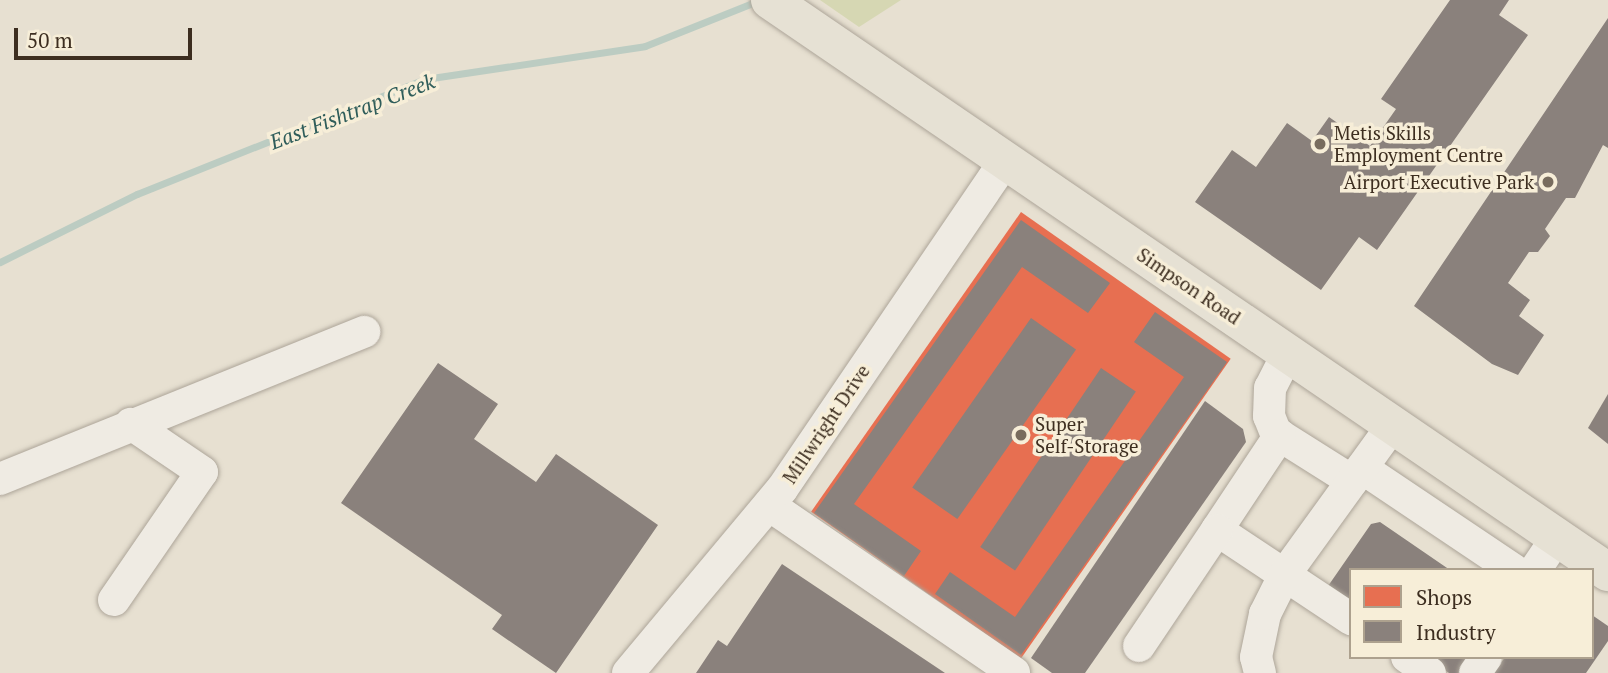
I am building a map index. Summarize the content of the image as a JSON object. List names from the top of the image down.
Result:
{
  "streets": {
    "main road": ["Simpson Road"],
    "street": ["Millwright Drive"]
  },
  "crossings": [
    ["Simpson Road", "Millwright Drive"]
  ],
  "water": ["East Fishtrap Creek"],
  "places": ["Metis Skills Employment Centre", "Airport Executive Park", "Super Self-Storage"],
  "legend": ["Shops", "Industry"],
  "scale_bar": "50 m"
}
